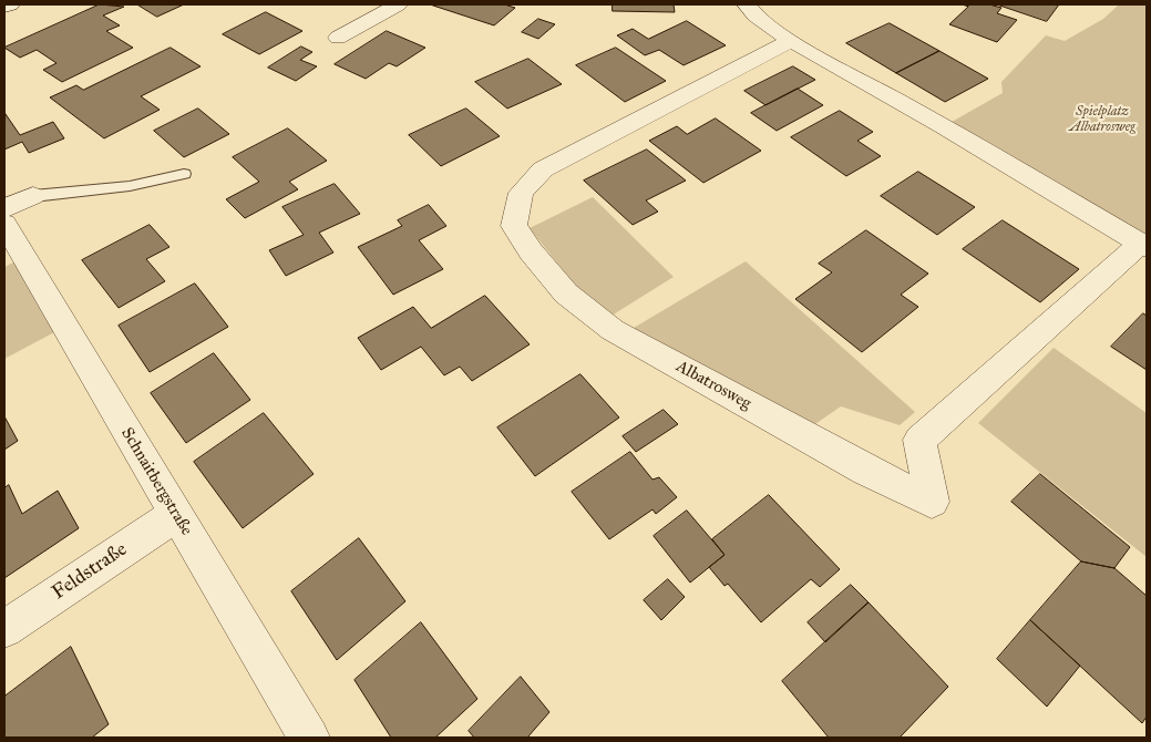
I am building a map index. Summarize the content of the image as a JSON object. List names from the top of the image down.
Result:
{
  "streets": {
    "street": ["Albatrosweg", "Schnaitbergstraße", "Feldstraße"]
  },
  "crossings": [
    ["Schnaitbergstraße", "Feldstraße"]
  ],
  "parks": ["Spielplatz Albatrosweg"]
}
